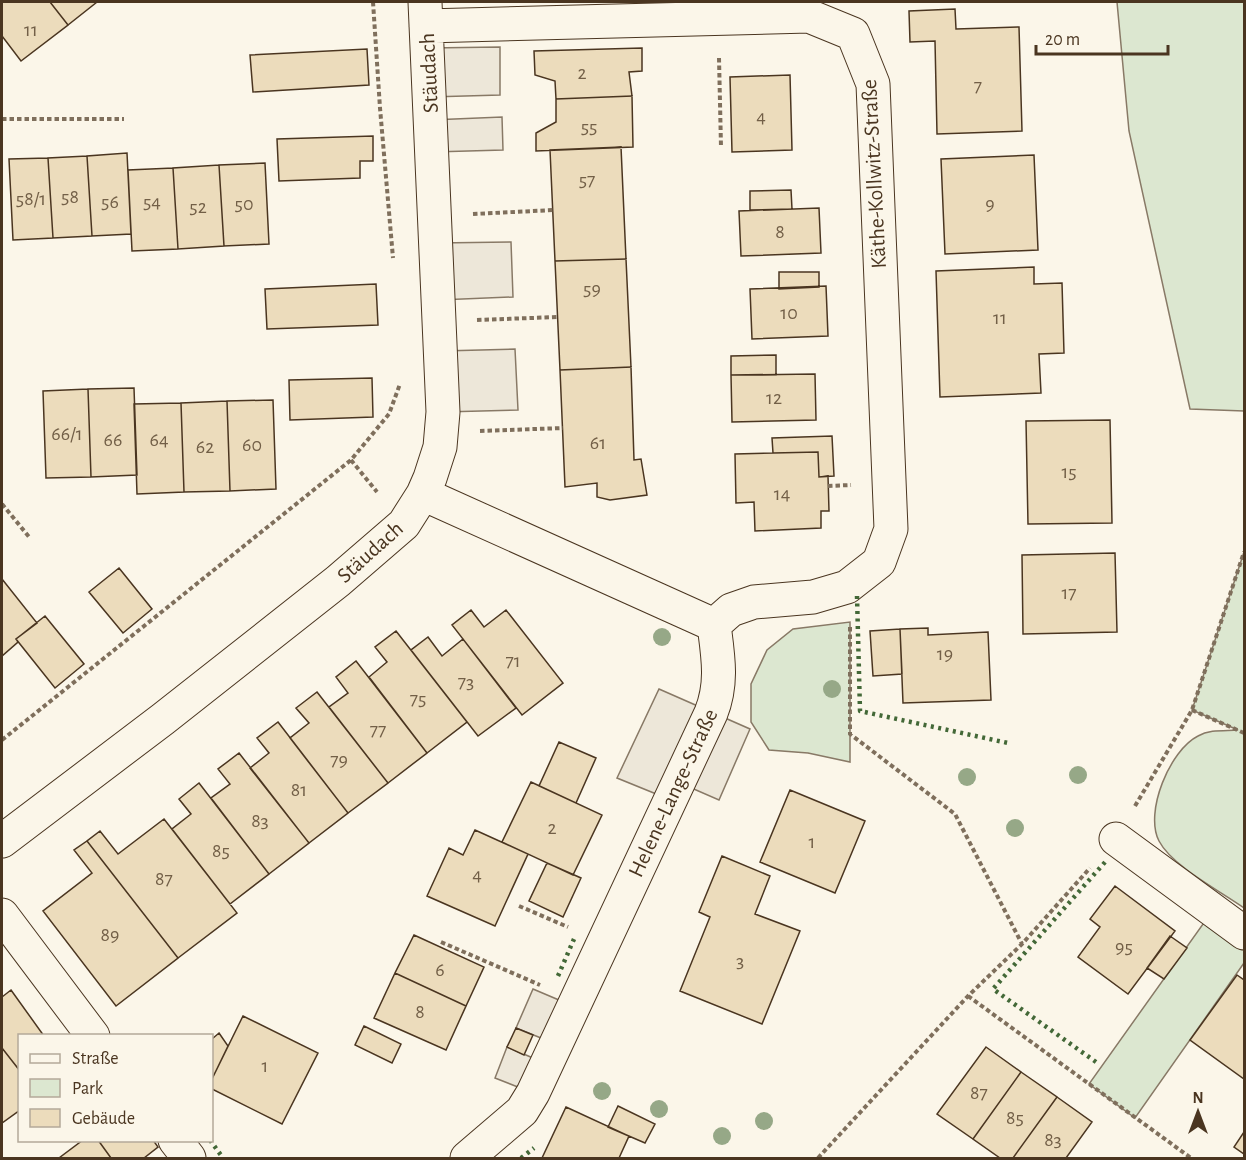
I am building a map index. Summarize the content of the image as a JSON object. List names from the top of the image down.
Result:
{
  "streets": {
    "street": ["Stäudach", "Käthe-Kollwitz-Straße", "Helene-Lange-Straße"]
  },
  "crossings": [
    ["Stäudach", "Käthe-Kollwitz-Straße"],
    ["Käthe-Kollwitz-Straße", "Helene-Lange-Straße"]
  ],
  "house_numbers": [
    "11",
    "2",
    "7",
    "4",
    "55",
    "57",
    "58",
    "58/1",
    "56",
    "54",
    "50",
    "9",
    "52",
    "8",
    "59",
    "10",
    "11",
    "12",
    "66/1",
    "66",
    "64",
    "61",
    "60",
    "62",
    "15",
    "14",
    "17",
    "19",
    "71",
    "73",
    "75",
    "77",
    "79",
    "81",
    "83",
    "2",
    "1",
    "85",
    "4",
    "87",
    "89",
    "95",
    "3",
    "6",
    "8",
    "1",
    "87",
    "85",
    "83"
  ],
  "legend": ["Straße", "Park", "Gebäude"],
  "scale_bar": "20 m",
  "north": "top"
}
